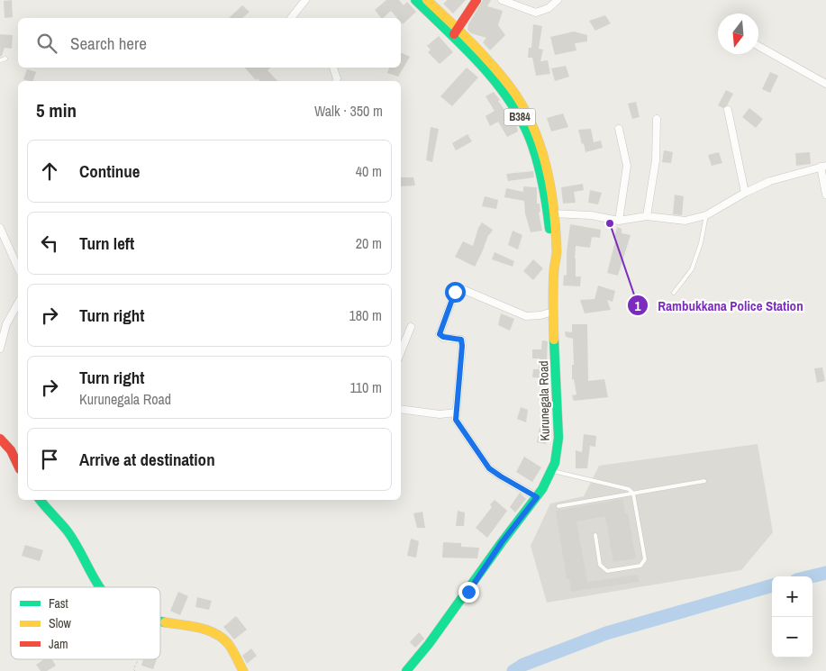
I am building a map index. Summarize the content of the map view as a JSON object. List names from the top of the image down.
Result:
{
  "streets": {
    "main road": ["B384", "Kurunegala Road"]
  },
  "places": ["Rambukkana Police Station"],
  "legend": ["Fast", "Slow", "Jam"],
  "north": "bottom",
  "page": {
    "search": "Search here",
    "heading": ["5 min", "Walk · 350 m"],
    "list": [
      ["Continue", "40 m"],
      ["Turn left", "20 m"],
      ["Turn right", "180 m"],
      ["Turn right", "Kurunegala Road", "110 m"],
      "Arrive at destination"
    ],
    "map_buttons": ["+", "−"]
  }
}
